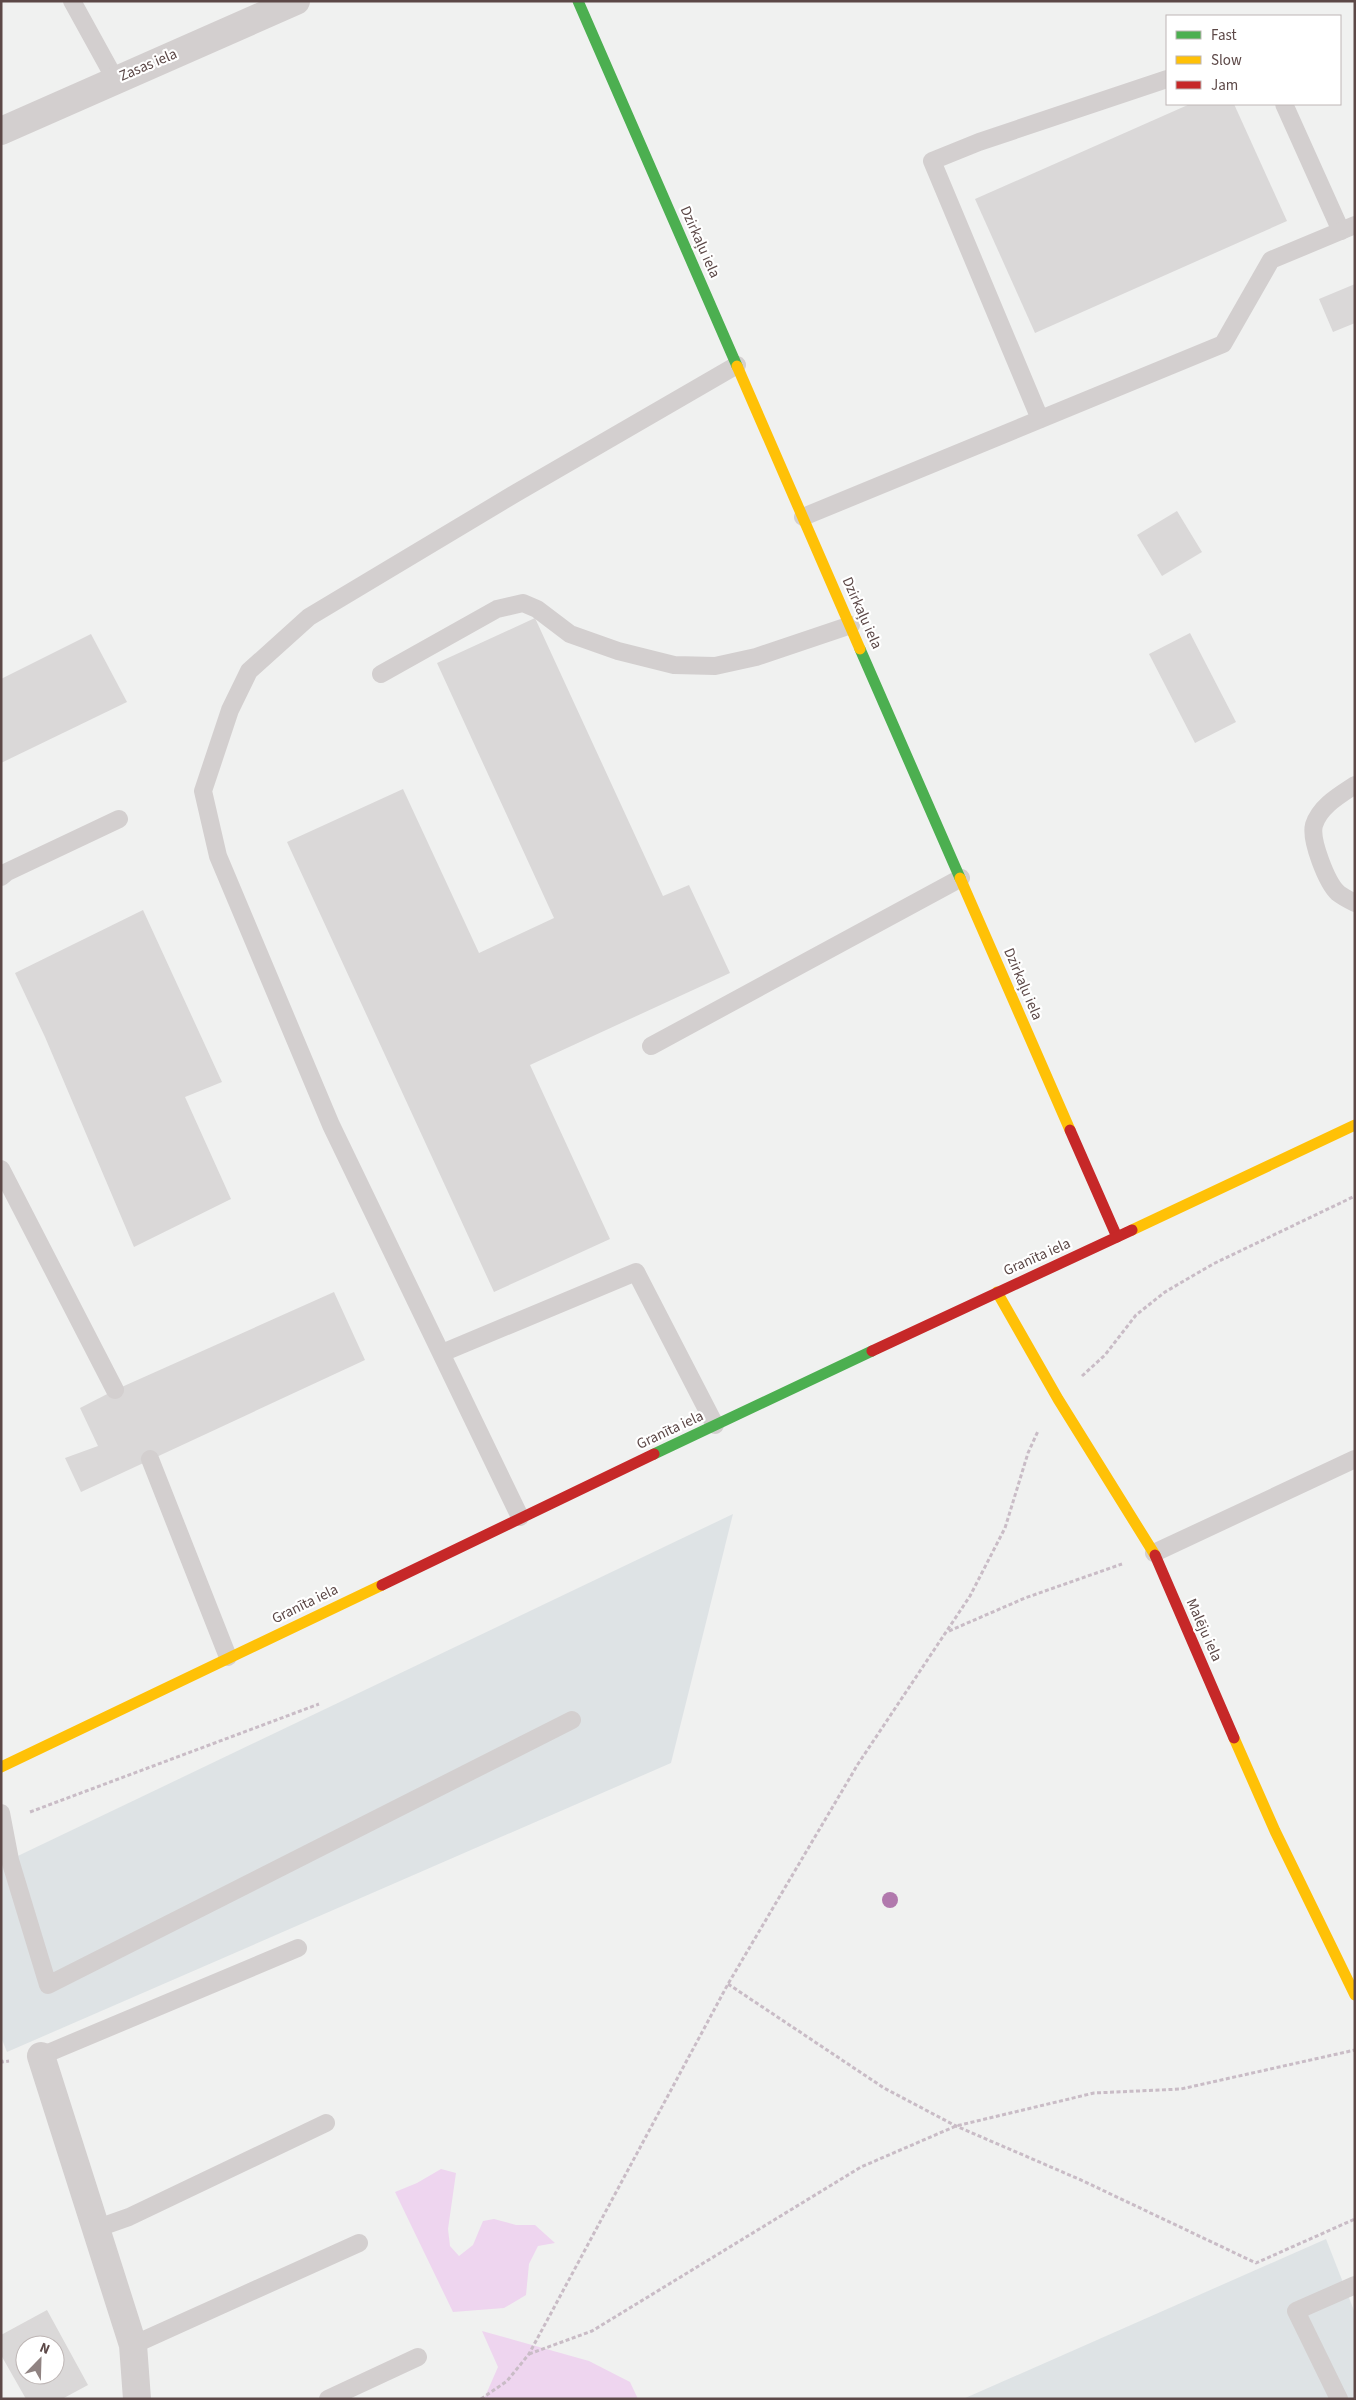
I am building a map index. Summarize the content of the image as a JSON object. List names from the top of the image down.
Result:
{
  "streets": {
    "street": [
      "Zasas iela",
      "Dzirkaļu iela",
      "Granīta iela",
      "Malēju iela"
    ]
  },
  "crossings": [
    ["Dzirkaļu iela", "Granīta iela"],
    ["Granīta iela", "Malēju iela"]
  ],
  "legend": ["Fast", "Slow", "Jam"],
  "north": "top right"
}
